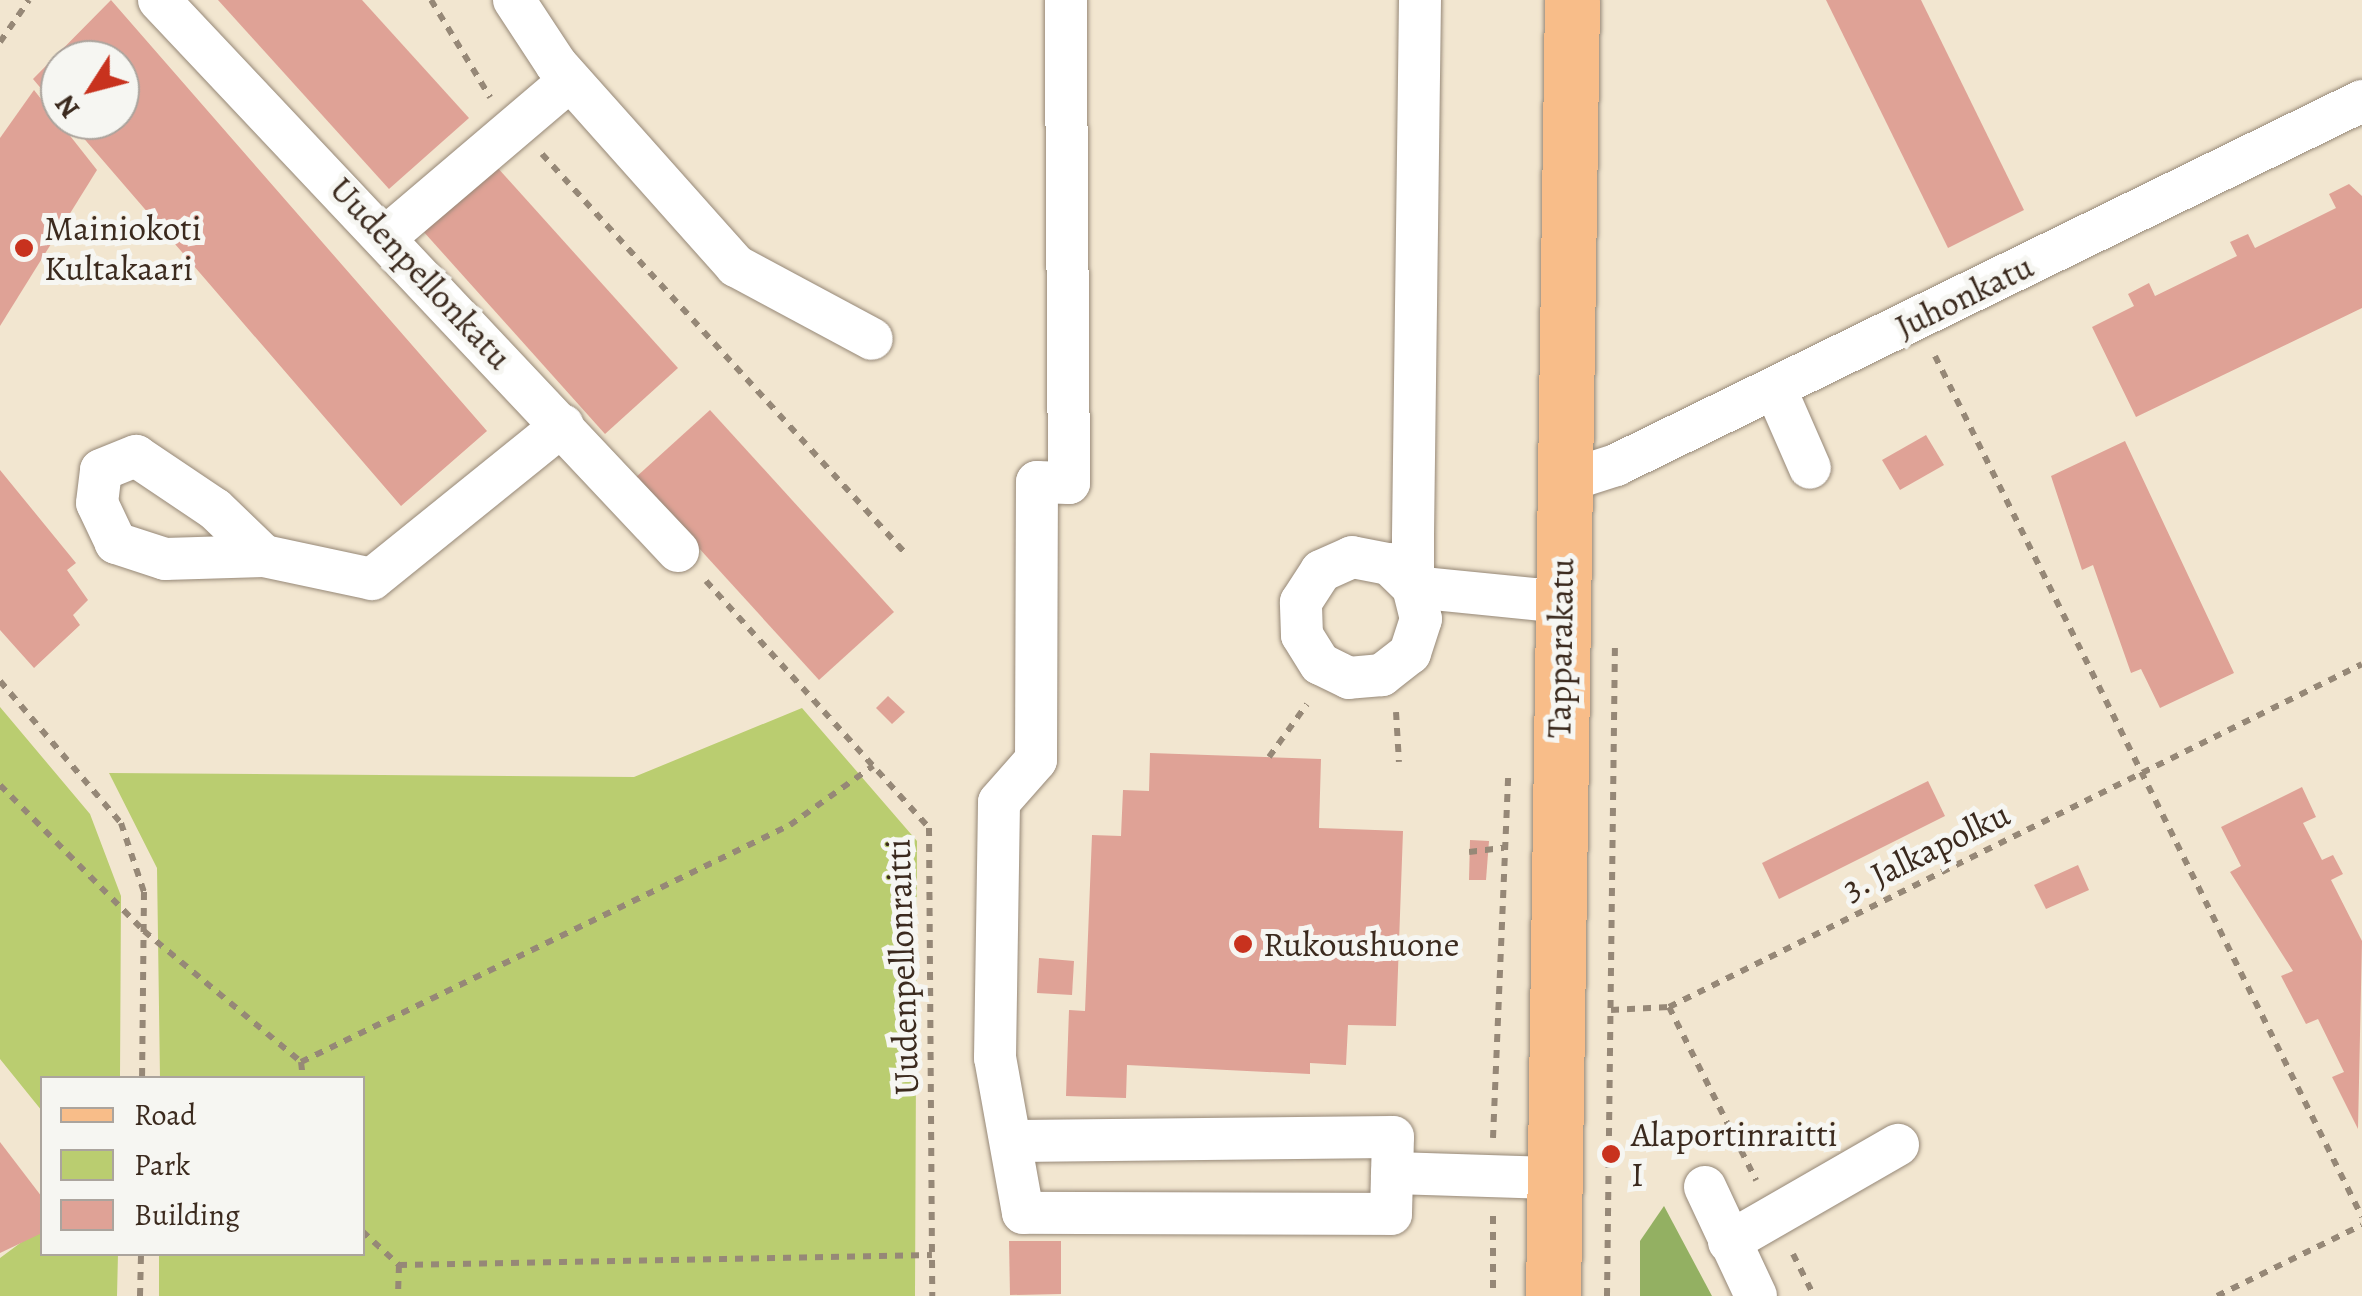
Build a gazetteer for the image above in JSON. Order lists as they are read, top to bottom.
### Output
{
  "streets": {
    "main road": ["Tapparakatu"],
    "street": ["Uudenpellonkatu", "Juhonkatu"],
    "path": ["3. Jalkapolku", "Uudenpellonraitti"]
  },
  "crossings": [
    ["Uudenpellonkatu", "Uudenpellonraitti"],
    ["Juhonkatu", "Tapparakatu"],
    ["Tapparakatu", "3. Jalkapolku"]
  ],
  "places": ["Mainiokoti Kultakaari", "Rukoushuone", "Alaportinraitti I"],
  "legend": ["Road", "Park", "Building"],
  "north": "bottom left"
}
